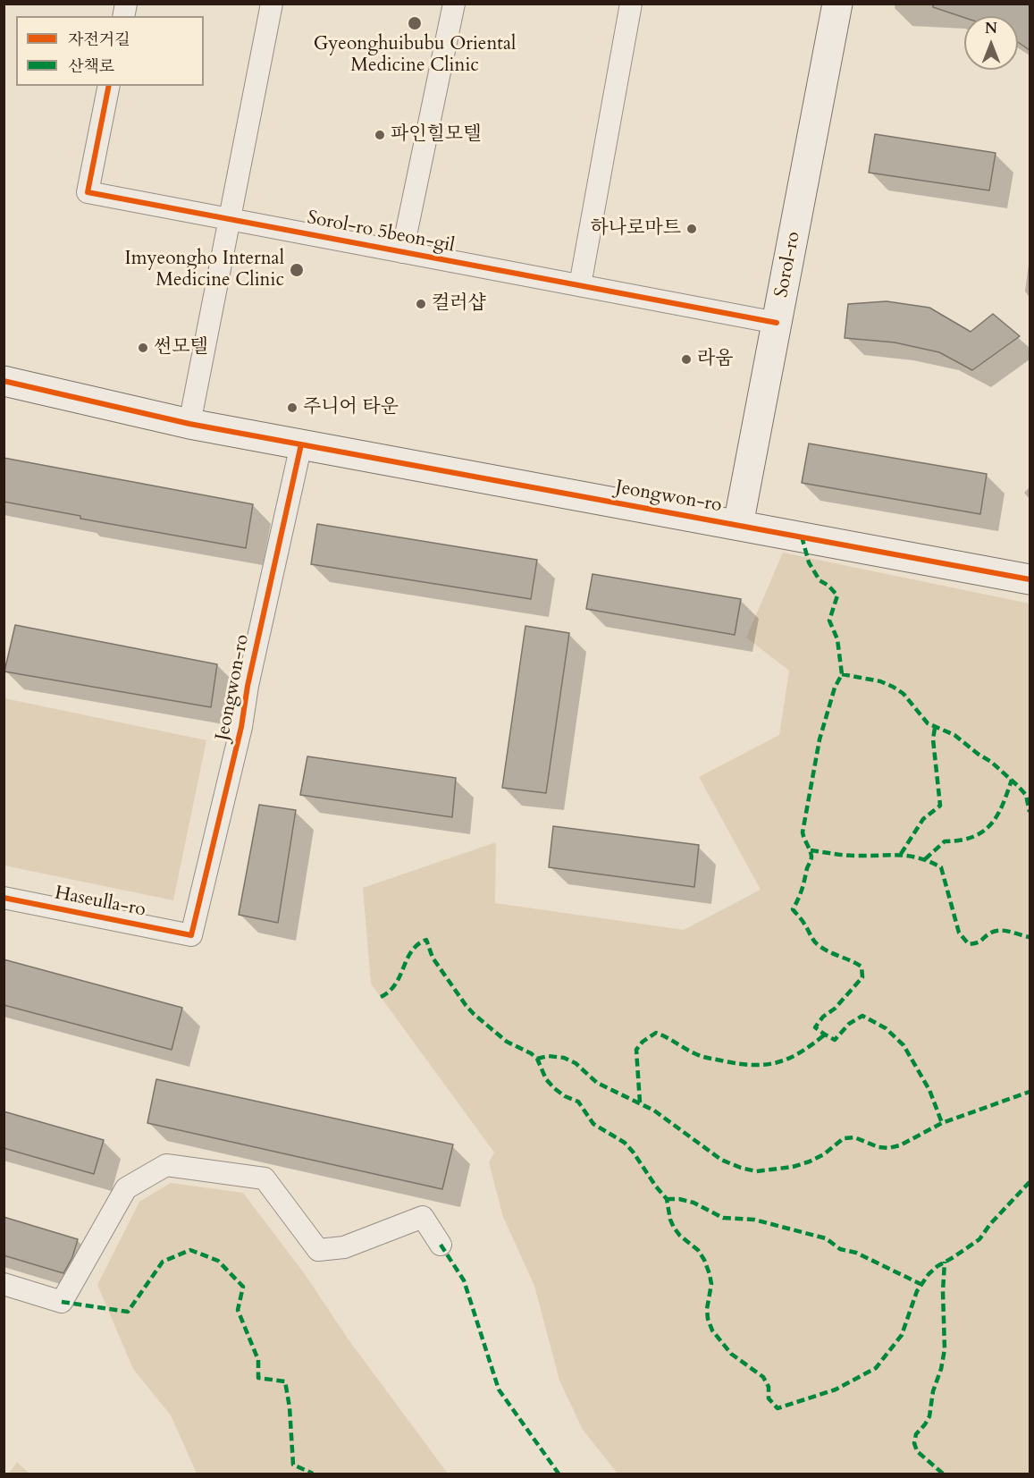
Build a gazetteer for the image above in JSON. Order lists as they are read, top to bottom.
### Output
{
  "streets": {
    "street": [
      "Sorol-ro 5beon-gil",
      "Sorol-ro",
      "Jeongwon-ro",
      "Haseulla-ro"
    ]
  },
  "crossings": [
    ["Sorol-ro 5beon-gil", "Sorol-ro"],
    ["Sorol-ro", "Jeongwon-ro"],
    ["Jeongwon-ro", "Haseulla-ro"]
  ],
  "places": [
    "Gyeonghuibubu Oriental Medicine Clinic",
    "파인힐모텔",
    "하나로마트",
    "Imyeongho Internal Medicine Clinic",
    "컬러샵",
    "썬모텔",
    "라움",
    "주니어 타운"
  ],
  "legend": ["자전거길", "산책로"],
  "north": "top"
}
